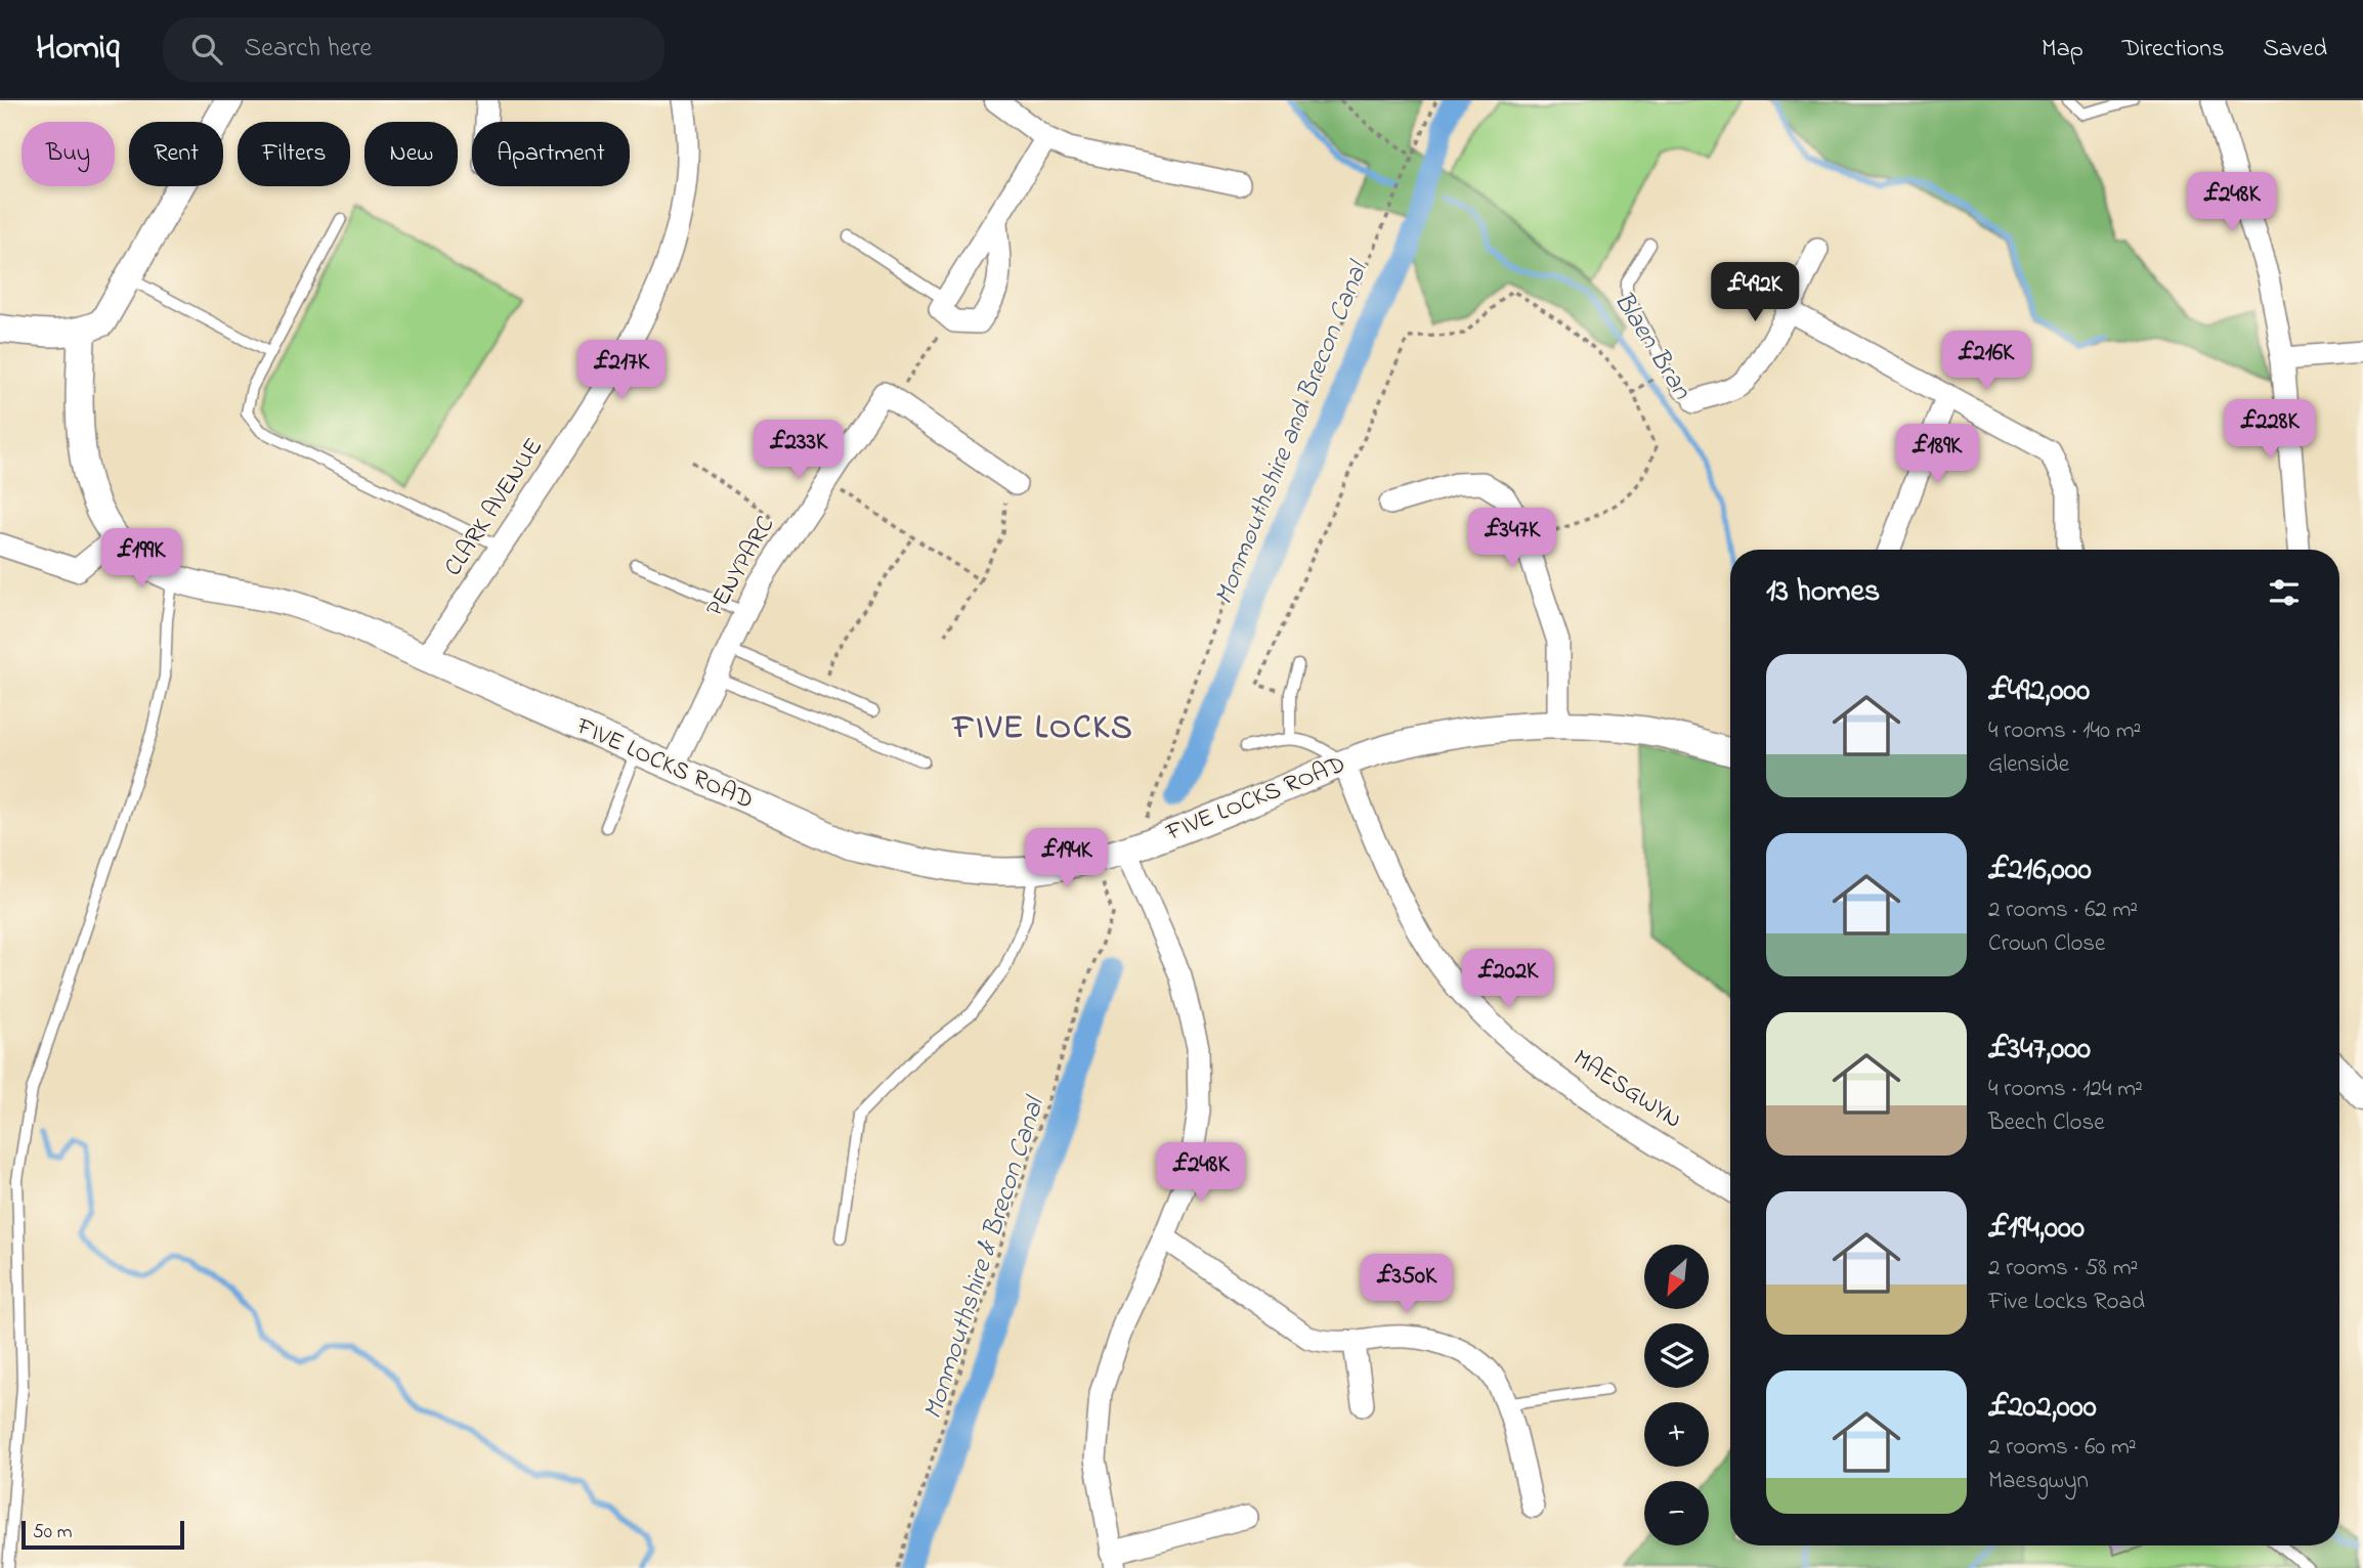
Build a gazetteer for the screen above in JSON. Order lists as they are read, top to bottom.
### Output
{
  "streets": {
    "street": [
      "CLARK AVENUE",
      "PENYPARC",
      "FIVE LOCKS ROAD",
      "MAESGWYN"
    ]
  },
  "crossings": [
    ["CLARK AVENUE", "FIVE LOCKS ROAD"],
    ["PENYPARC", "FIVE LOCKS ROAD"],
    ["FIVE LOCKS ROAD", "MAESGWYN"]
  ],
  "districts": ["FIVE LOCKS"],
  "water": ["Blaen Bran", "Monmouthshire and Brecon Canal", "Monmouthshire & Brecon Canal"],
  "scale_bar": "50 m",
  "north": "bottom left",
  "page": {
    "header": "Homiq",
    "search": "Search here",
    "nav": ["Map", "Directions", "Saved"],
    "chip": [
      "Buy",
      "Rent",
      "Filters",
      "New",
      "Apartment"
    ],
    "price": [
      "£248K",
      "£492K",
      "£216K",
      "£217K",
      "£228K",
      "£233K",
      "£189K",
      "£347K",
      "£199K",
      "£194K",
      "£202K",
      "£248K",
      "£350K"
    ],
    "heading": "13 homes",
    "list": [
      {
        "name": "£492,000",
        "note": "4 rooms · 140 m² · Glenside"
      },
      {
        "name": "£216,000",
        "note": "2 rooms · 62 m² · Crown Close"
      },
      {
        "name": "£347,000",
        "note": "4 rooms · 124 m² · Beech Close"
      },
      {
        "name": "£194,000",
        "note": "2 rooms · 58 m² · Five Locks Road"
      },
      {
        "name": "£202,000",
        "note": "2 rooms · 60 m² · Maesgwyn"
      }
    ],
    "map_buttons": ["+", "−"],
    "scale": "50 m"
  }
}
